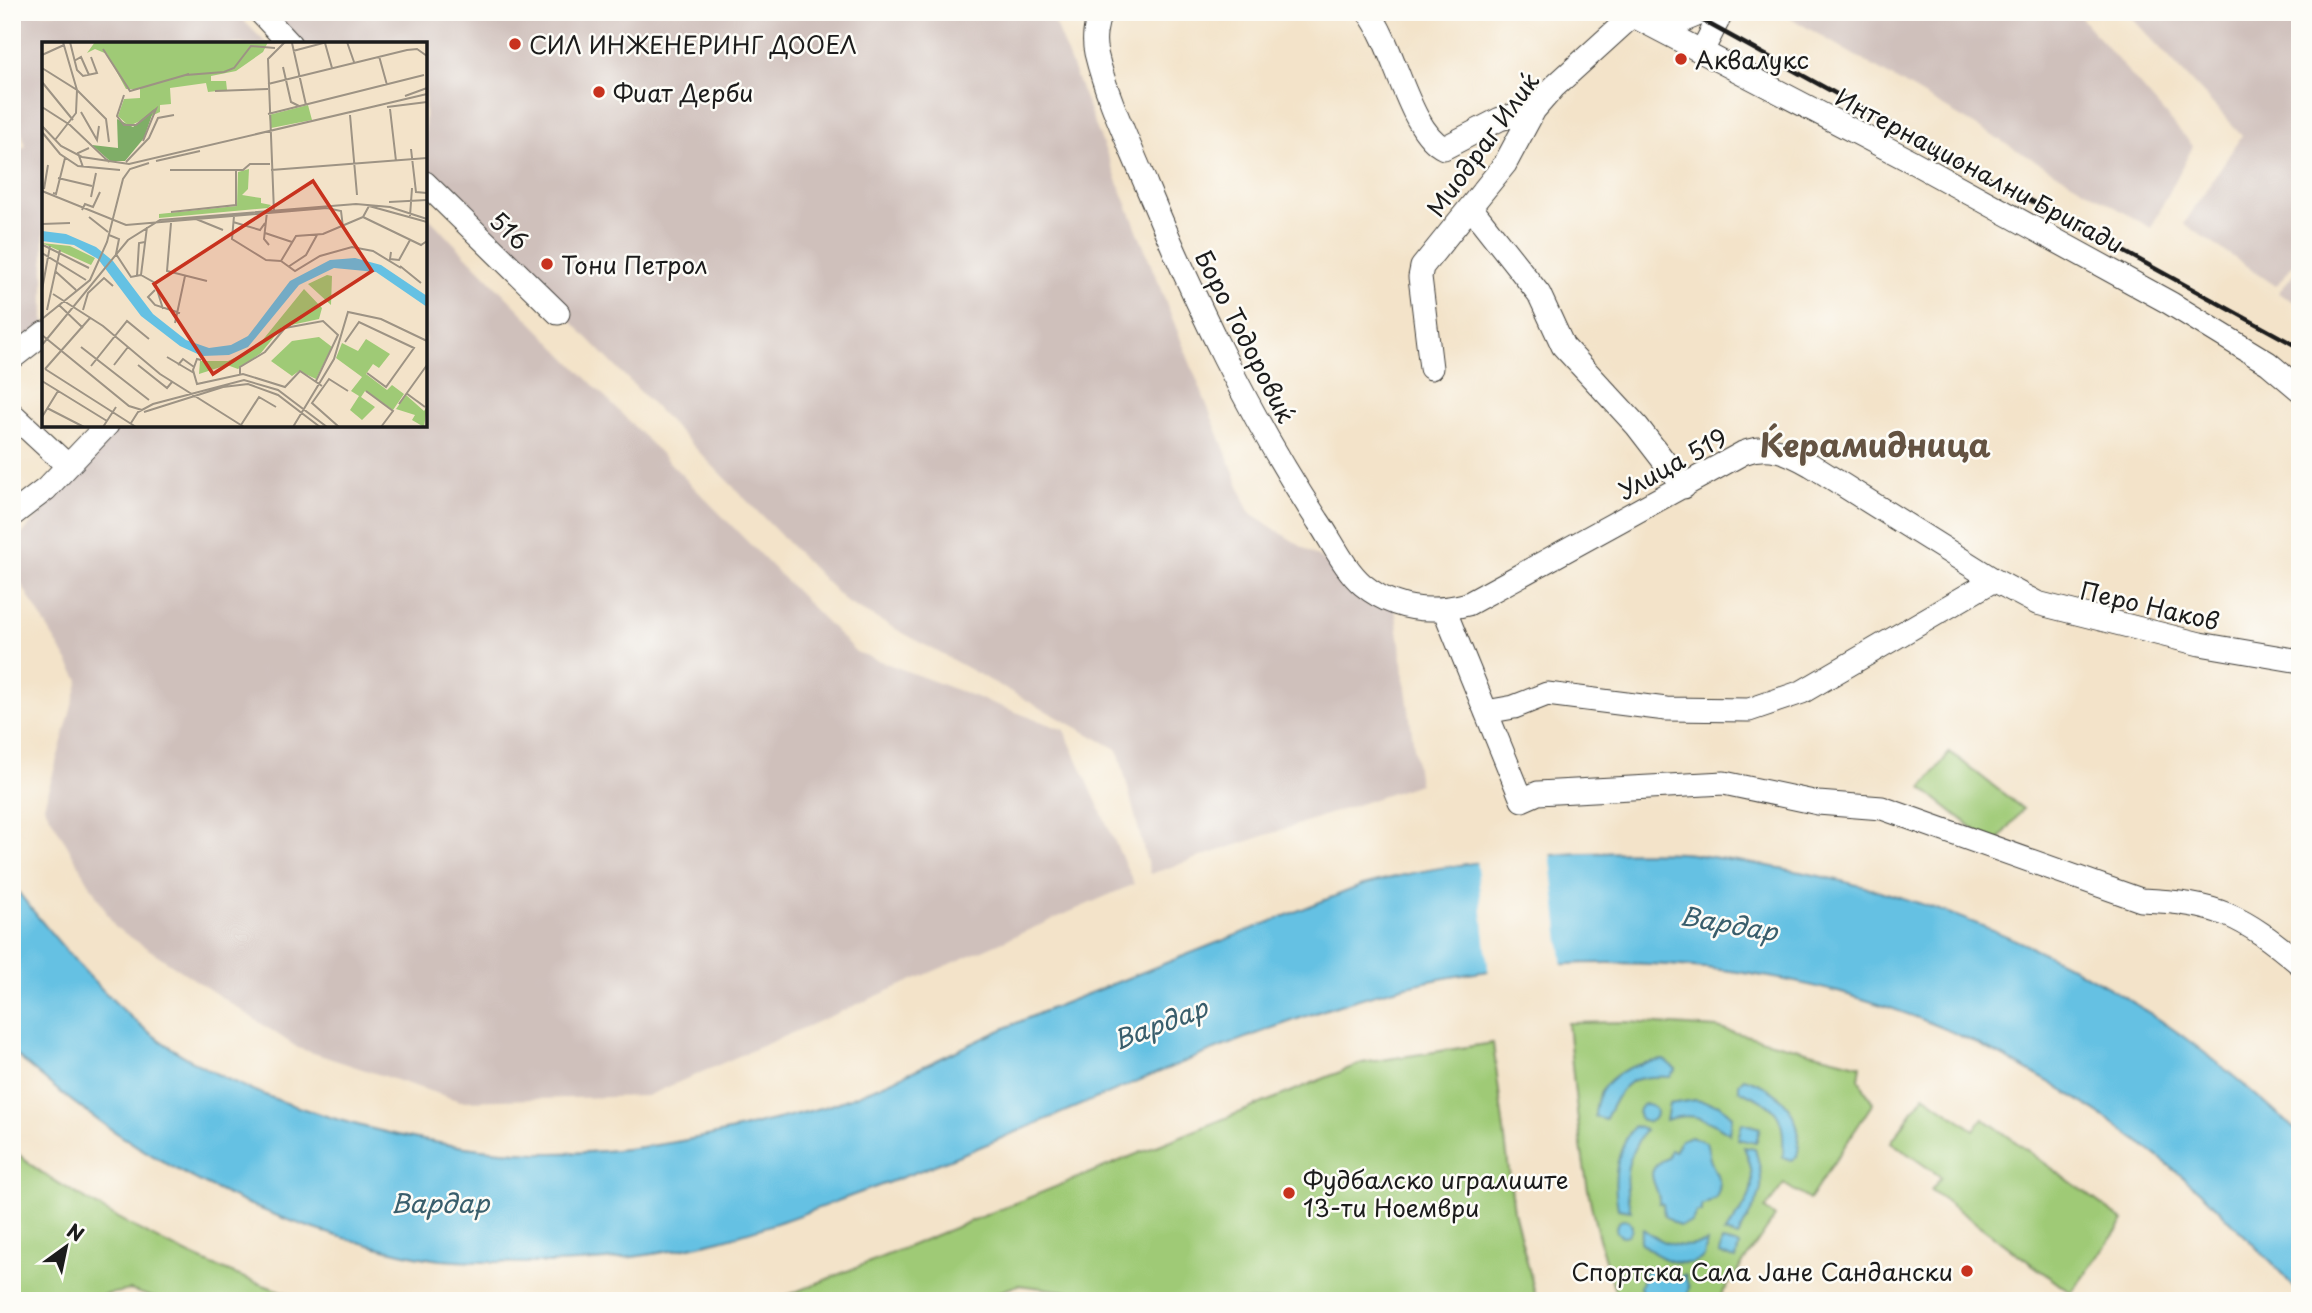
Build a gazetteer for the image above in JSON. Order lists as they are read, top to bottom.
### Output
{
  "streets": {
    "street": [
      "Миодраг Илиќ",
      "Интернационални Бригади",
      "516",
      "Боро Тодоровиќ",
      "Улица 519",
      "Перо Наков"
    ]
  },
  "crossings": [
    ["Миодраг Илиќ", "Интернационални Бригади"],
    ["Боро Тодоровиќ", "Улица 519"],
    ["Улица 519", "Перо Наков"]
  ],
  "districts": ["Ќерамидница"],
  "water": ["Вардар"],
  "places": [
    "СИЛ ИНЖЕНЕРИНГ ДООЕЛ",
    "Аквалукс",
    "Фиат Дерби",
    "Тони Петрол",
    "Фудбалско игралиште 13-ти Ноември",
    "Спортска Сала Јане Сандански"
  ],
  "north": "top right"
}
